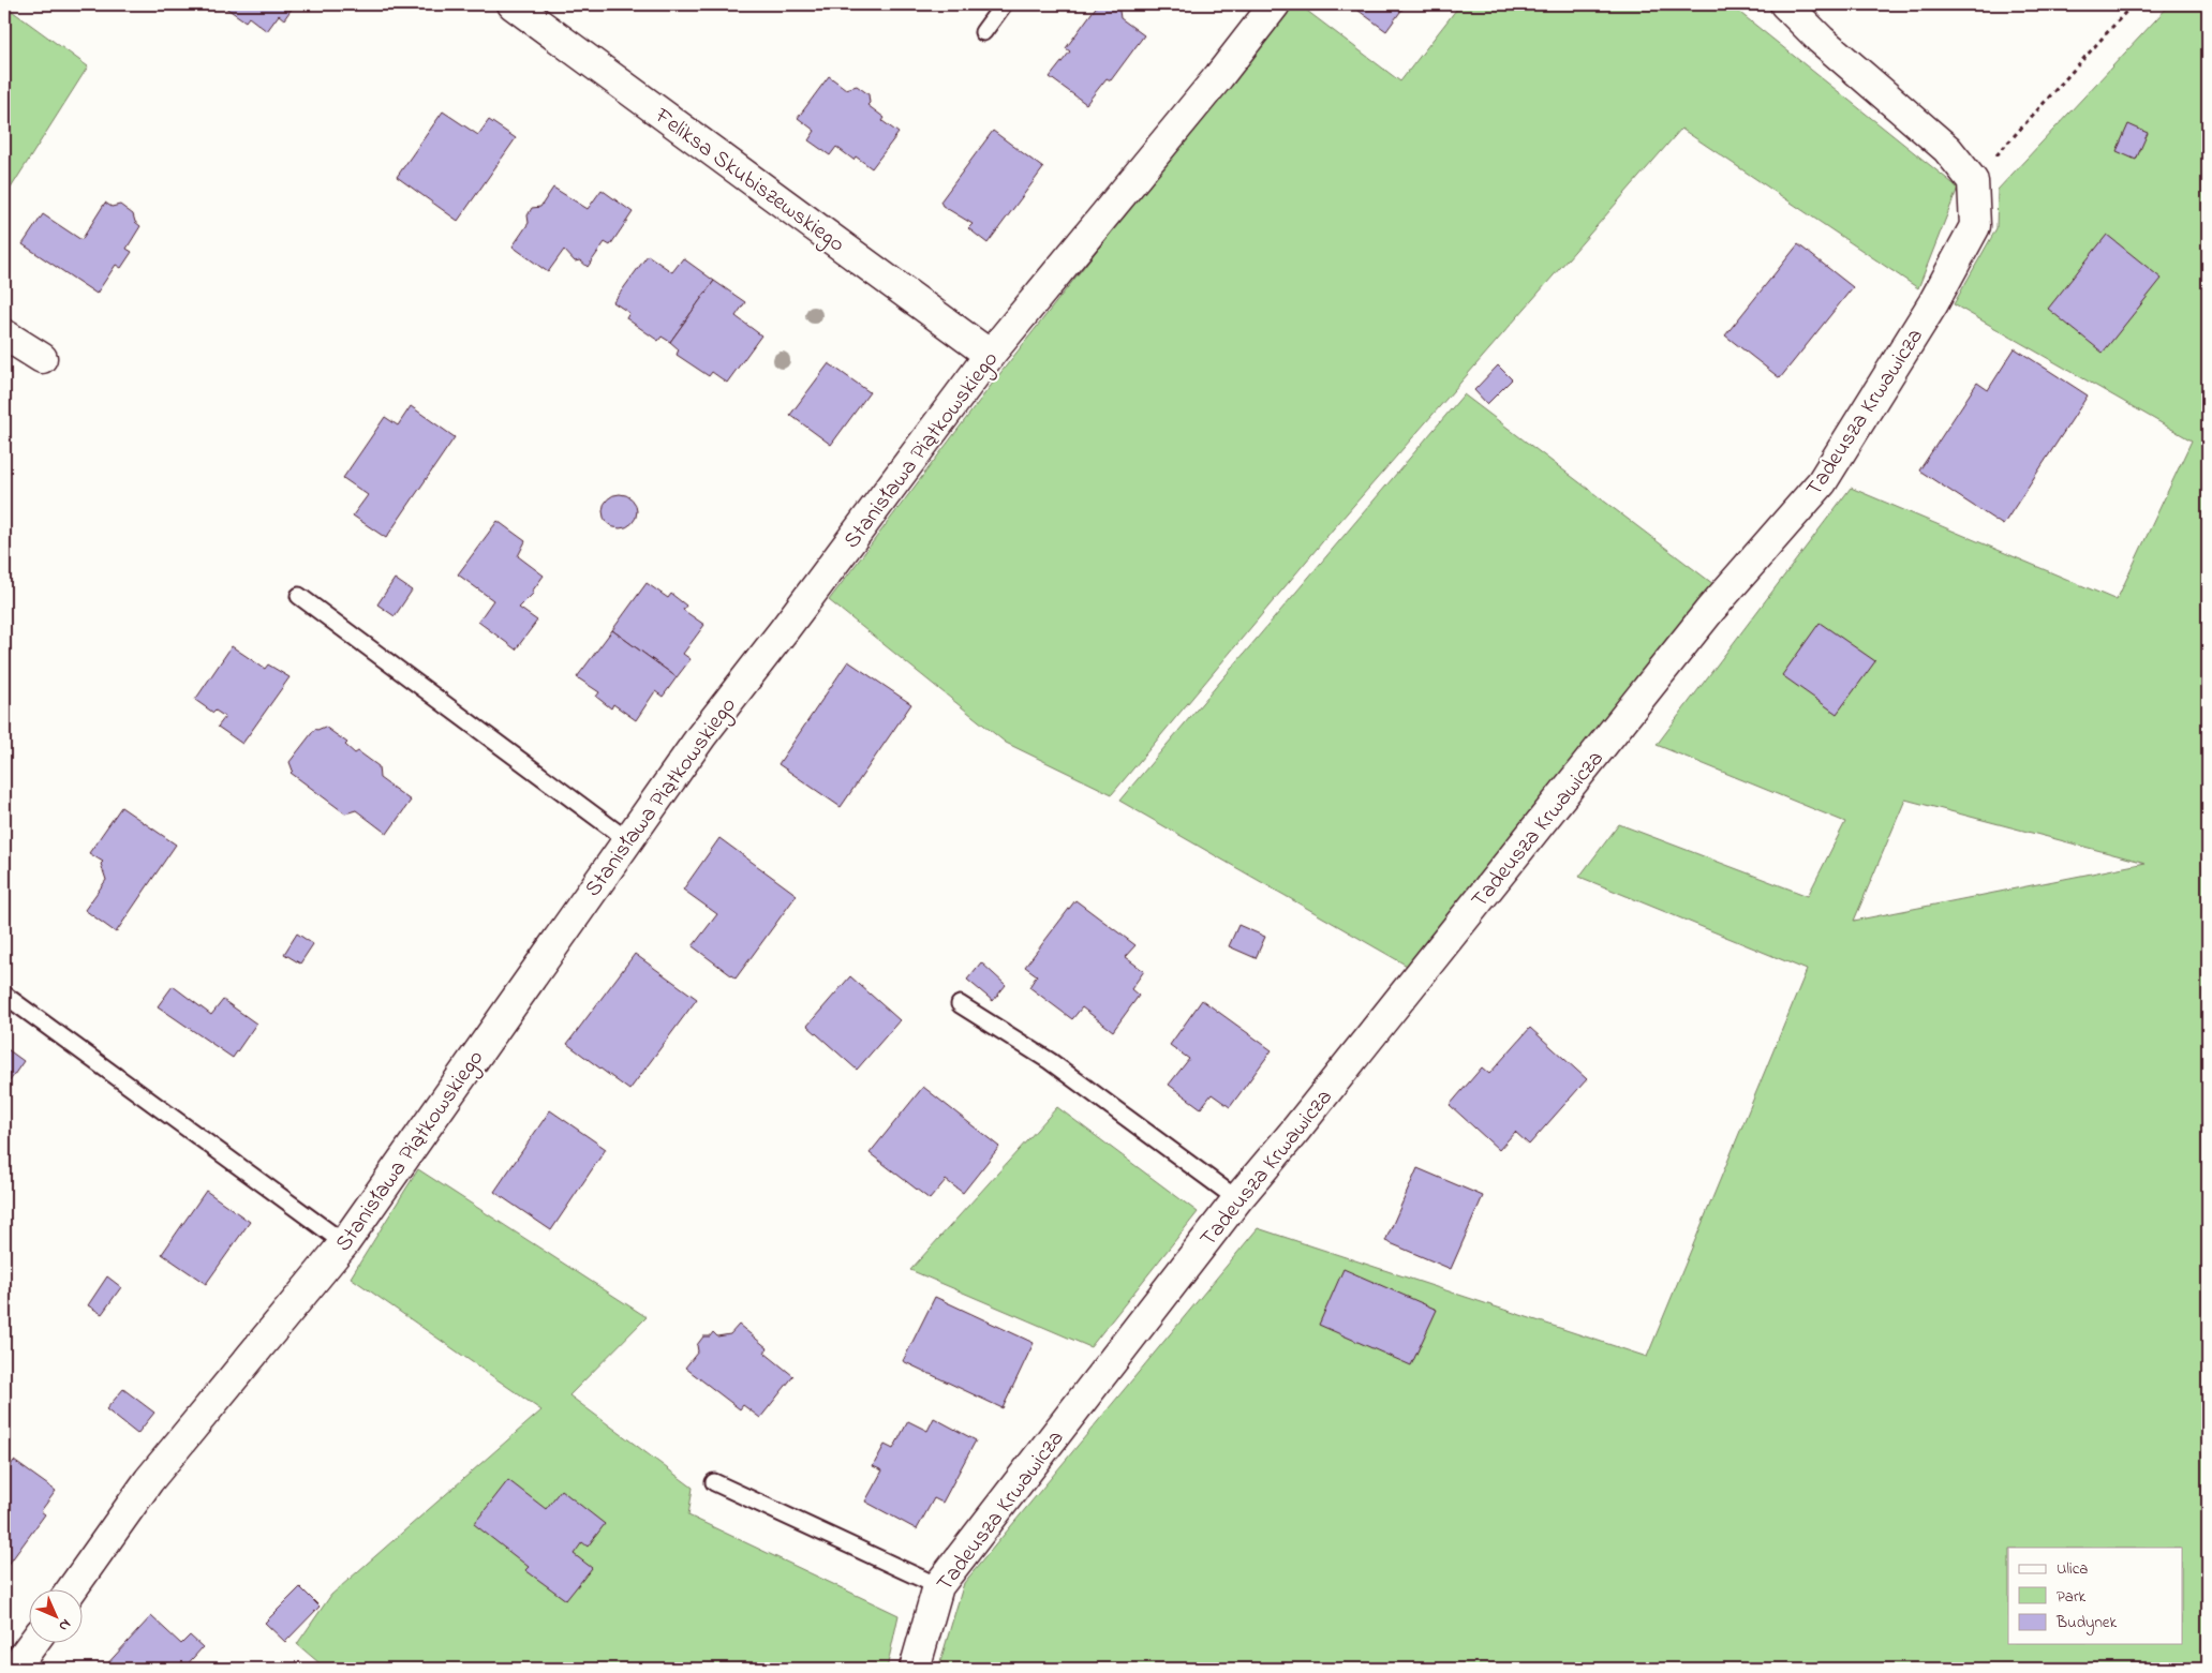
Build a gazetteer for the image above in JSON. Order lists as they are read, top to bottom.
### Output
{
  "streets": {
    "street": ["Feliksa Skubiszewskiego", "Tadeusza Krwawicza", "Stanisława Piątkowskiego"]
  },
  "crossings": [
    ["Feliksa Skubiszewskiego", "Stanisława Piątkowskiego"]
  ],
  "legend": ["Ulica", "Park", "Budynek"],
  "north": "bottom right"
}
